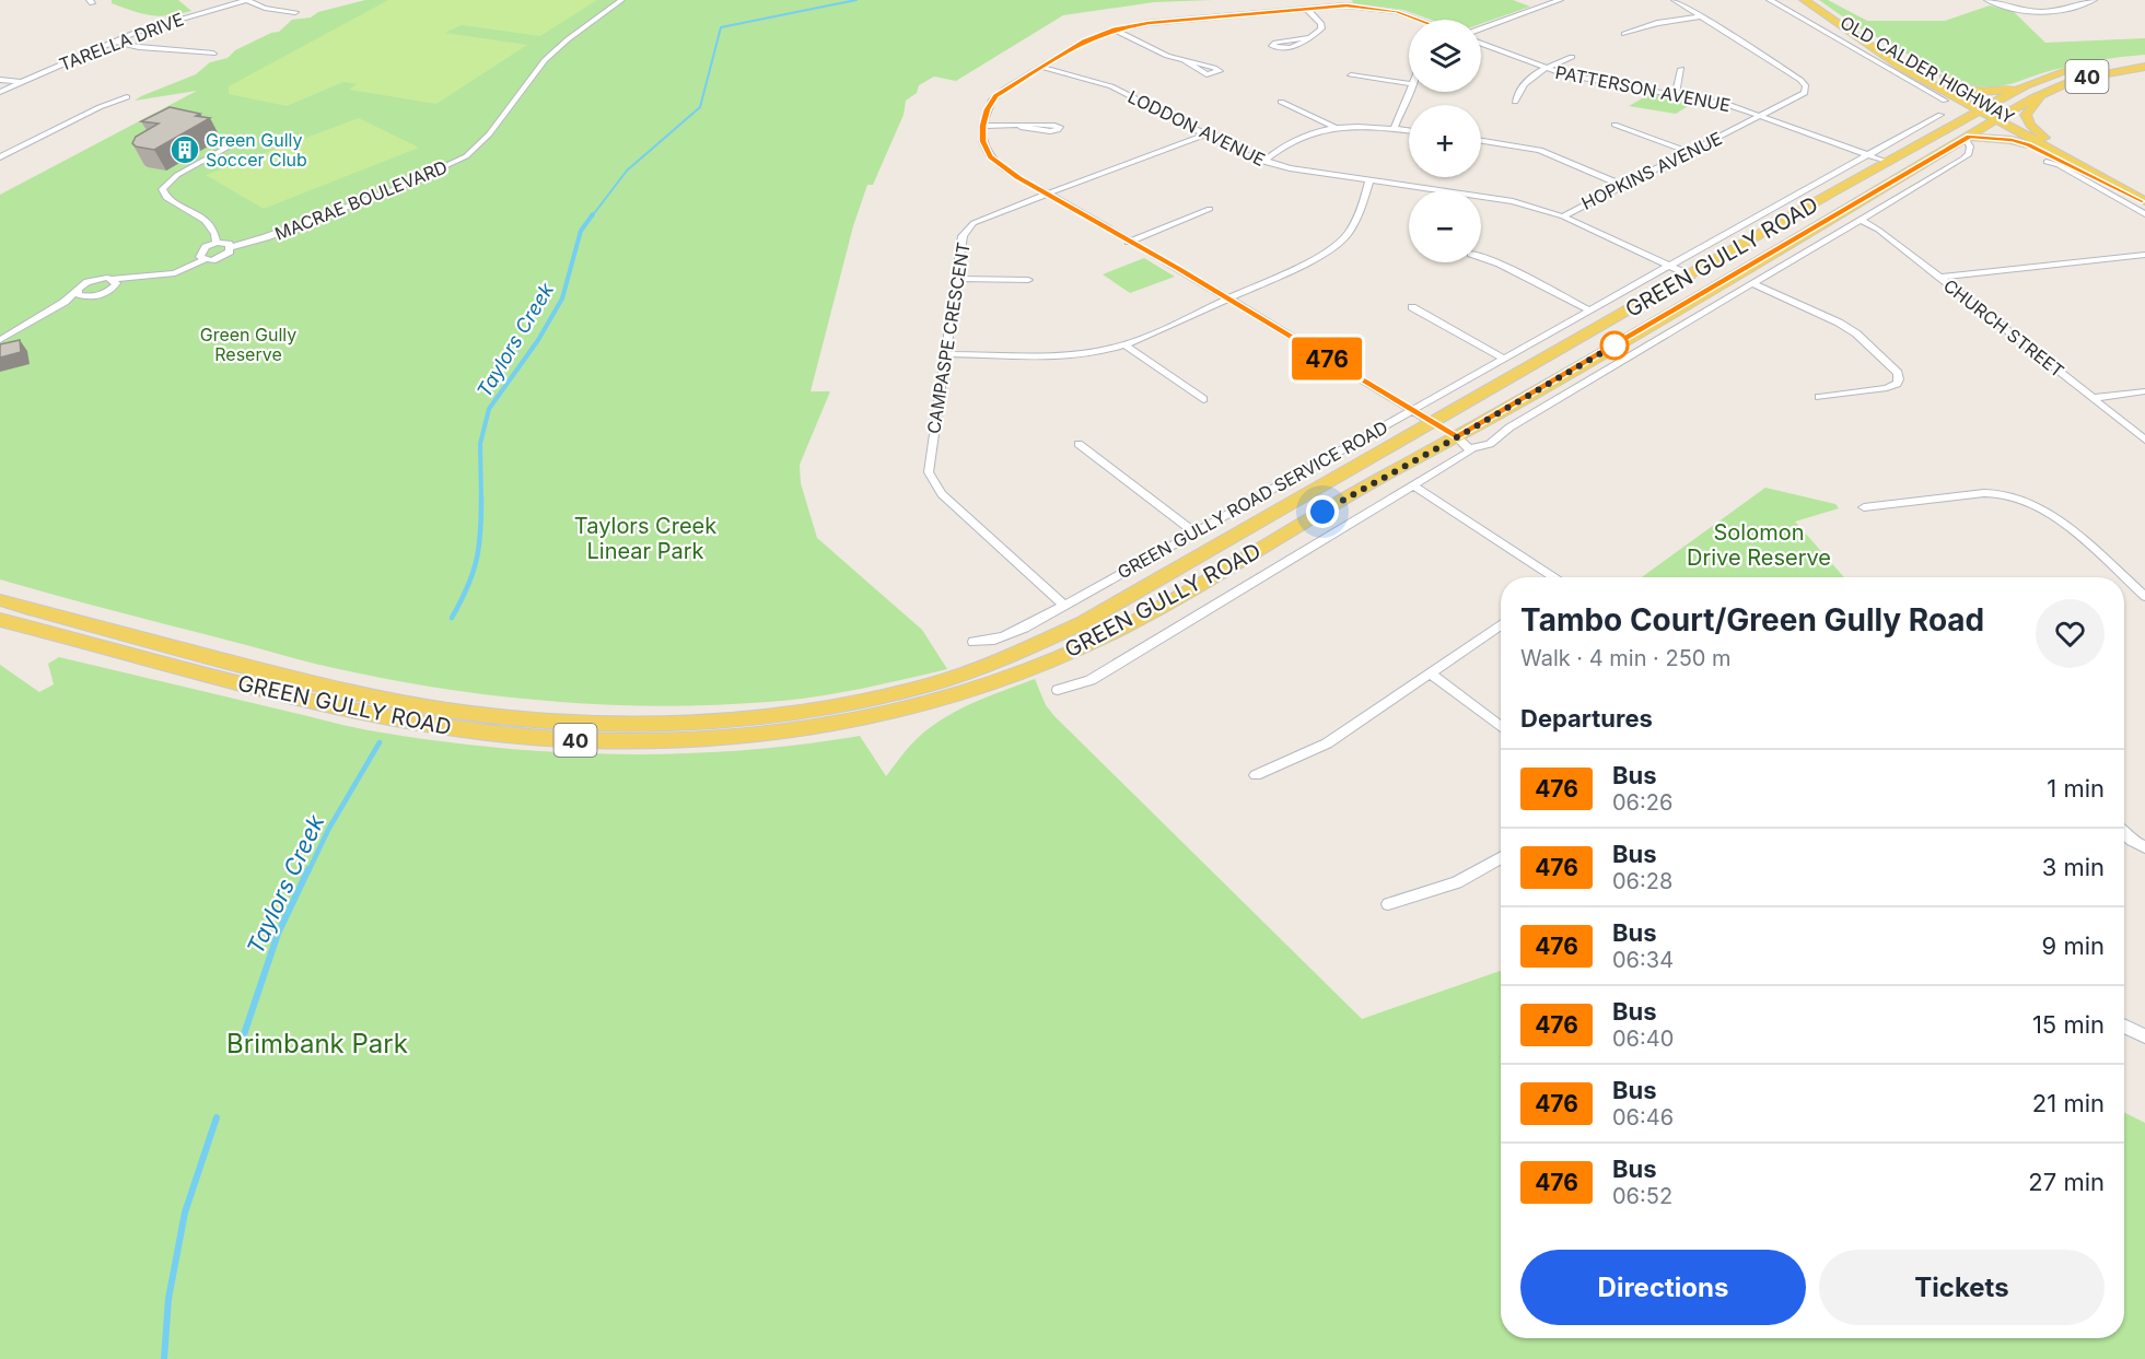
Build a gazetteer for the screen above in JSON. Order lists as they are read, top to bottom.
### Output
{
  "streets": {
    "main road": ["OLD CALDER HIGHWAY", "40", "GREEN GULLY ROAD"],
    "street": [
      "TARELLA DRIVE",
      "PATTERSON AVENUE",
      "LODDON AVENUE",
      "HOPKINS AVENUE",
      "MACRAE BOULEVARD",
      "CHURCH STREET",
      "CAMPASPE CRESCENT",
      "GREEN GULLY ROAD SERVICE ROAD"
    ]
  },
  "crossings": [
    ["OLD CALDER HIGHWAY", "GREEN GULLY ROAD"],
    ["PATTERSON AVENUE", "HOPKINS AVENUE"],
    ["PATTERSON AVENUE", "GREEN GULLY ROAD"],
    ["PATTERSON AVENUE", "GREEN GULLY ROAD SERVICE ROAD"],
    ["LODDON AVENUE", "HOPKINS AVENUE"],
    ["LODDON AVENUE", "GREEN GULLY ROAD"],
    ["LODDON AVENUE", "CAMPASPE CRESCENT"],
    ["LODDON AVENUE", "GREEN GULLY ROAD SERVICE ROAD"],
    ["CAMPASPE CRESCENT", "GREEN GULLY ROAD SERVICE ROAD"]
  ],
  "water": ["Taylors Creek"],
  "parks": [
    "Green Gully Reserve",
    "Taylors Creek Linear Park",
    "Solomon Drive Reserve",
    "Brimbank Park"
  ],
  "places": {
    "building": ["Green Gully Soccer Club"]
  },
  "lines": ["bus line 476"],
  "page": {
    "on_map": "476",
    "map_buttons": ["+", "−"],
    "heading": [
      ["Tambo Court/Green Gully Road", "Walk · 4 min · 250 m"],
      "Departures"
    ],
    "list": [
      {
        "mark": "476",
        "name": "Bus",
        "note": "06:26",
        "value": "1 min"
      },
      {
        "mark": "476",
        "name": "Bus",
        "note": "06:28",
        "value": "3 min"
      },
      {
        "mark": "476",
        "name": "Bus",
        "note": "06:34",
        "value": "9 min"
      },
      {
        "mark": "476",
        "name": "Bus",
        "note": "06:40",
        "value": "15 min"
      },
      {
        "mark": "476",
        "name": "Bus",
        "note": "06:46",
        "value": "21 min"
      },
      {
        "mark": "476",
        "name": "Bus",
        "note": "06:52",
        "value": "27 min"
      }
    ],
    "buttons": ["Directions", "Tickets"]
  }
}
